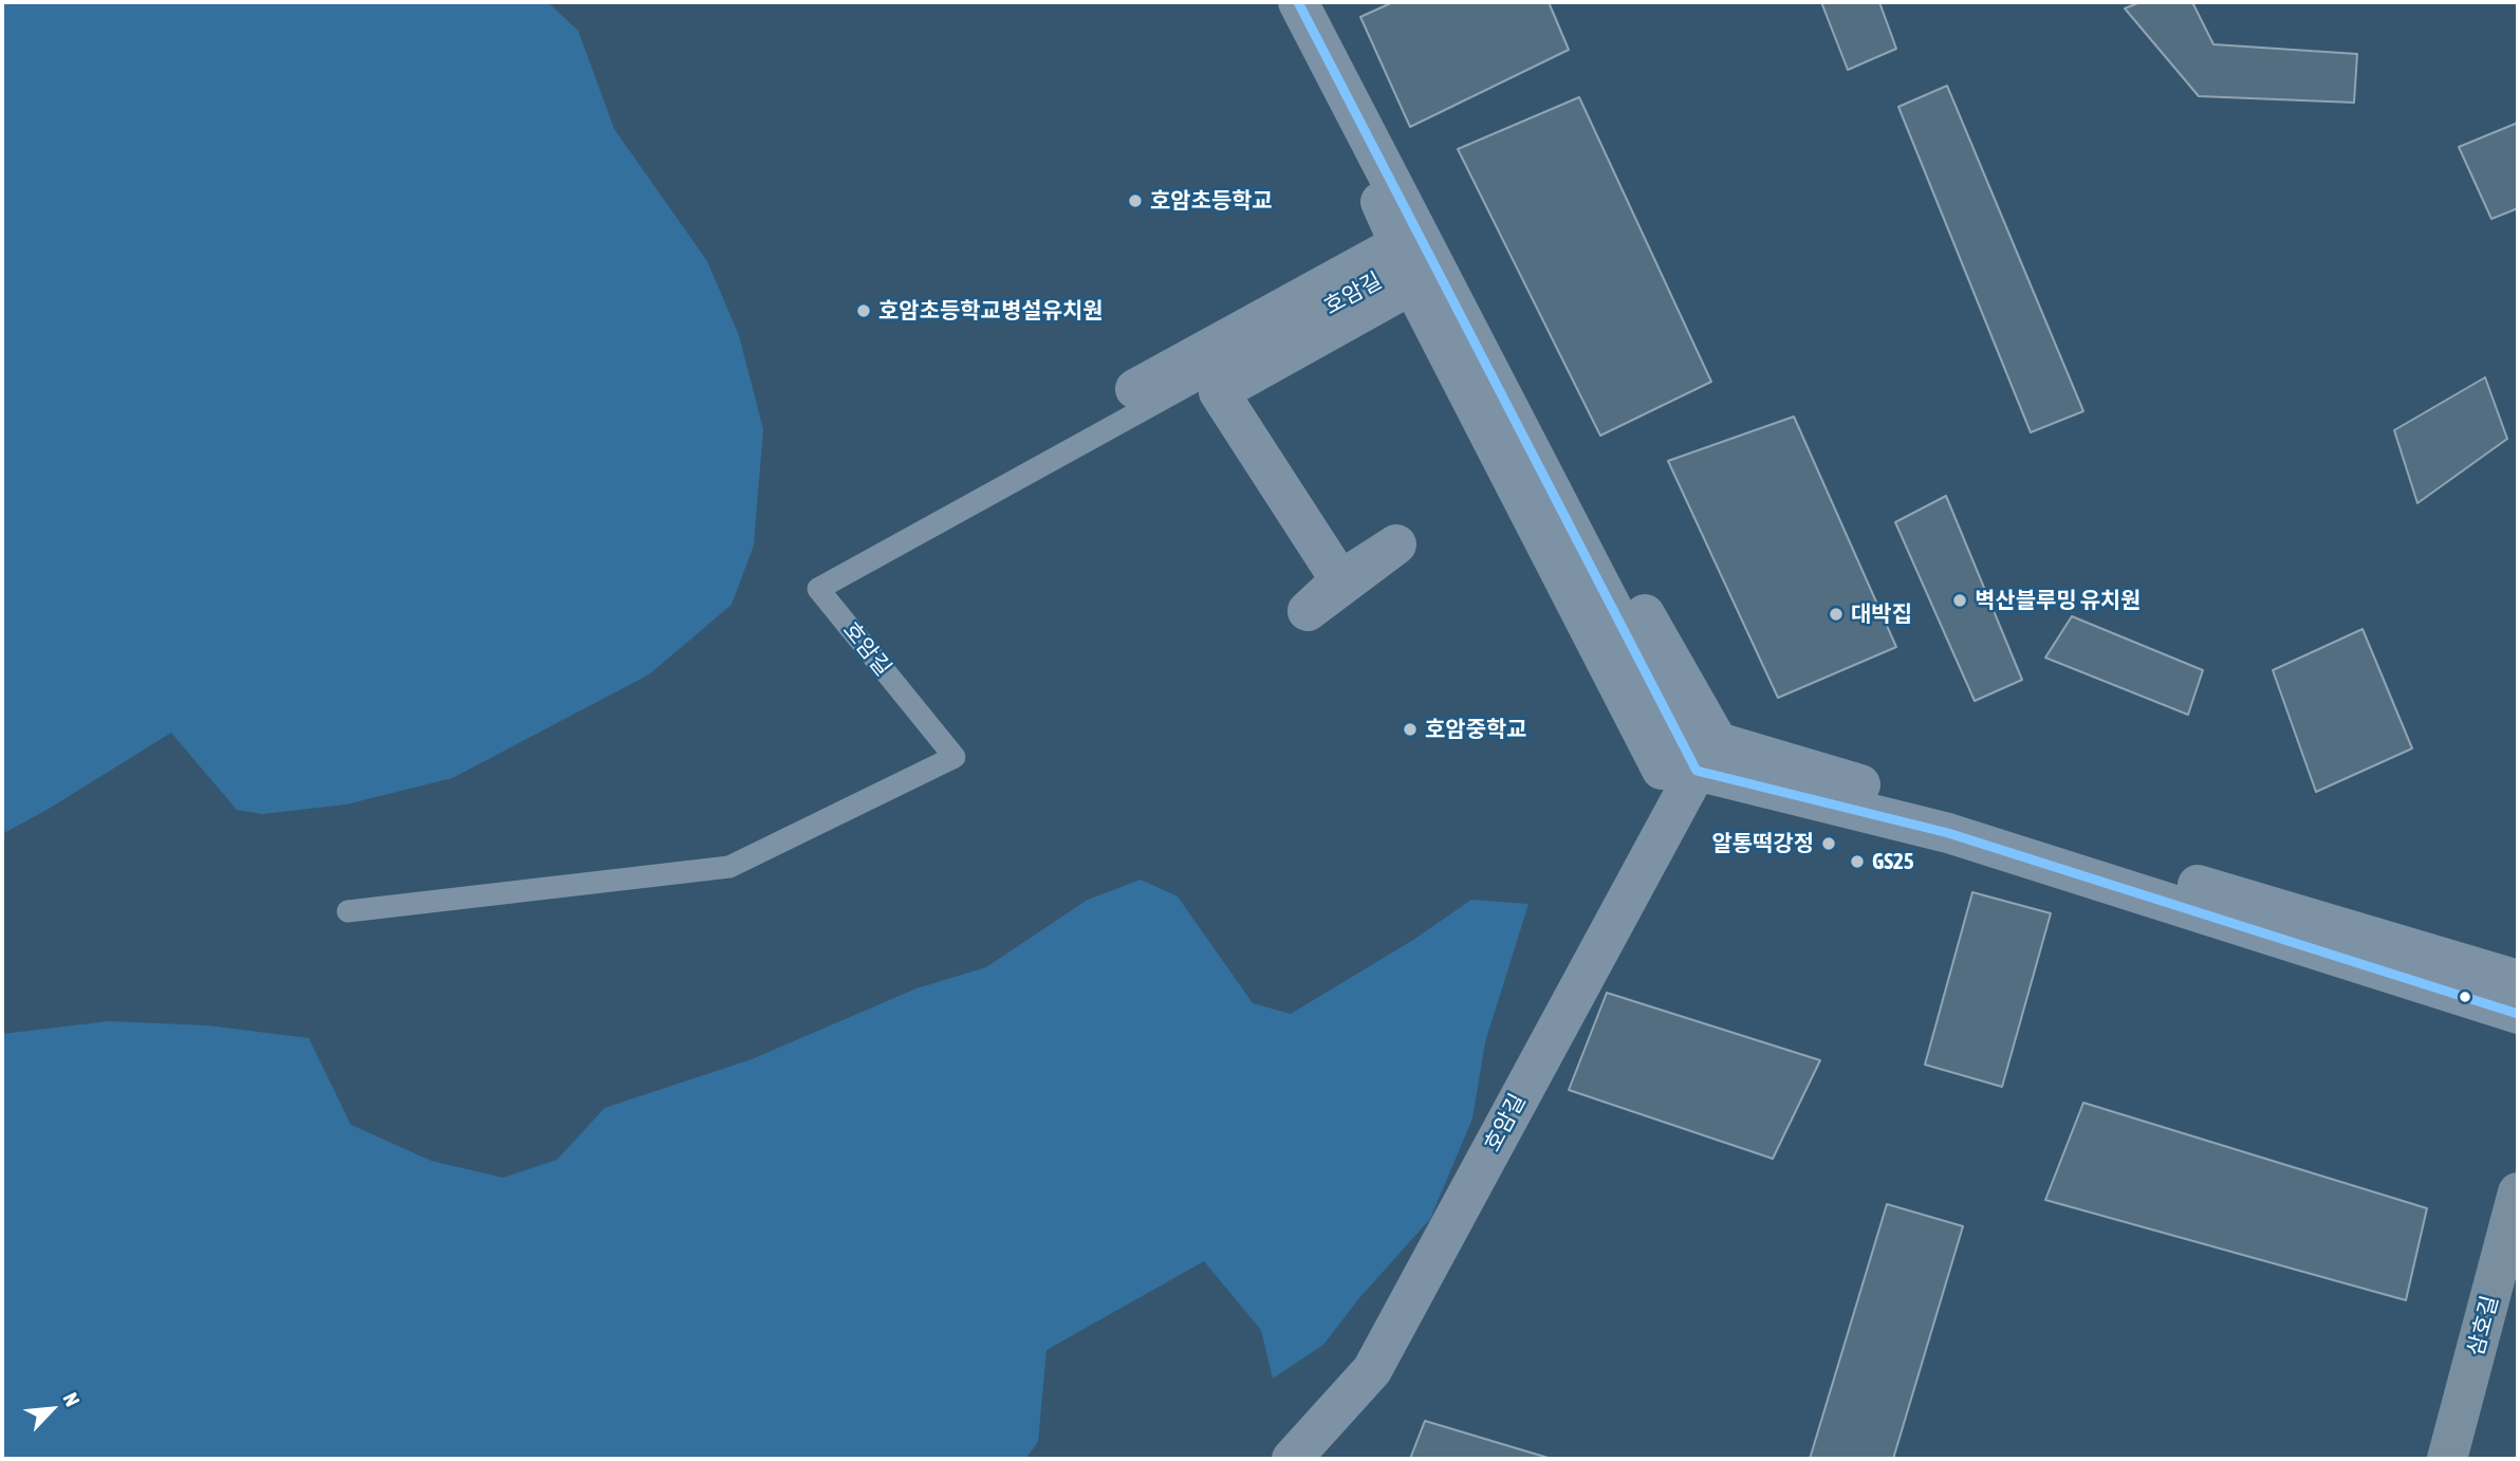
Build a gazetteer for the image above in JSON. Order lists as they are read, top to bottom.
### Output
{
  "streets": {
    "street": ["호암길", "삼호길"]
  },
  "places": [
    "호암초등학교",
    "호암초등학교병설유치원",
    "벽산블루밍 유치원",
    "대박집",
    "호암중학교",
    "알통떡강정",
    "GS25"
  ],
  "north": "top right"
}
